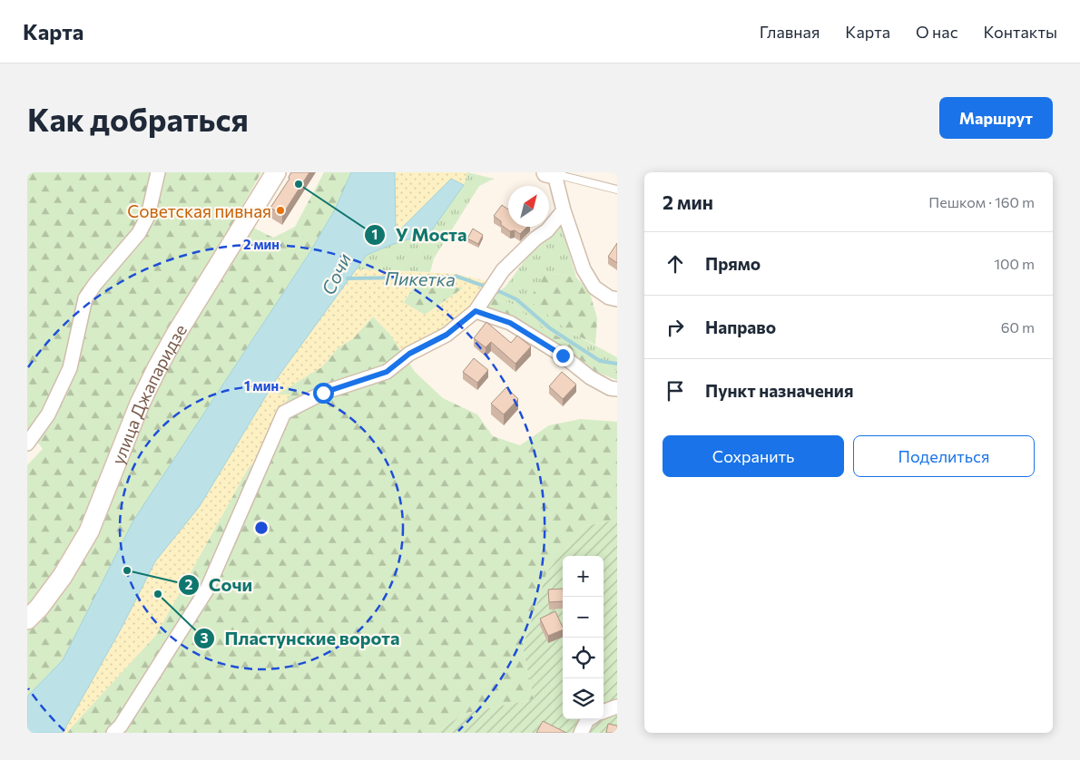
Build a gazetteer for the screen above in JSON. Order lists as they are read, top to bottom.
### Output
{
  "streets": {
    "street": ["улица Джапаридзе"]
  },
  "water": ["Сочи", "Пикетка"],
  "places": [
    "У Моста",
    "Советская пивная",
    "Сочи",
    "Пластунские ворота"
  ],
  "north": "top right",
  "page": {
    "header": "Карта",
    "nav": [
      "Главная",
      "Карта",
      "О нас",
      "Контакты"
    ],
    "buttons": [
      "Маршрут",
      ["Сохранить", "Поделиться"]
    ],
    "title": "Как добраться",
    "heading": ["2 мин", "Пешком · 160 m"],
    "list": [
      ["Прямо", "100 m"],
      ["Направо", "60 m"],
      "Пункт назначения"
    ],
    "map_buttons": ["+", "−"]
  },
  "rings": ["2 мин", "1 мин"]
}
